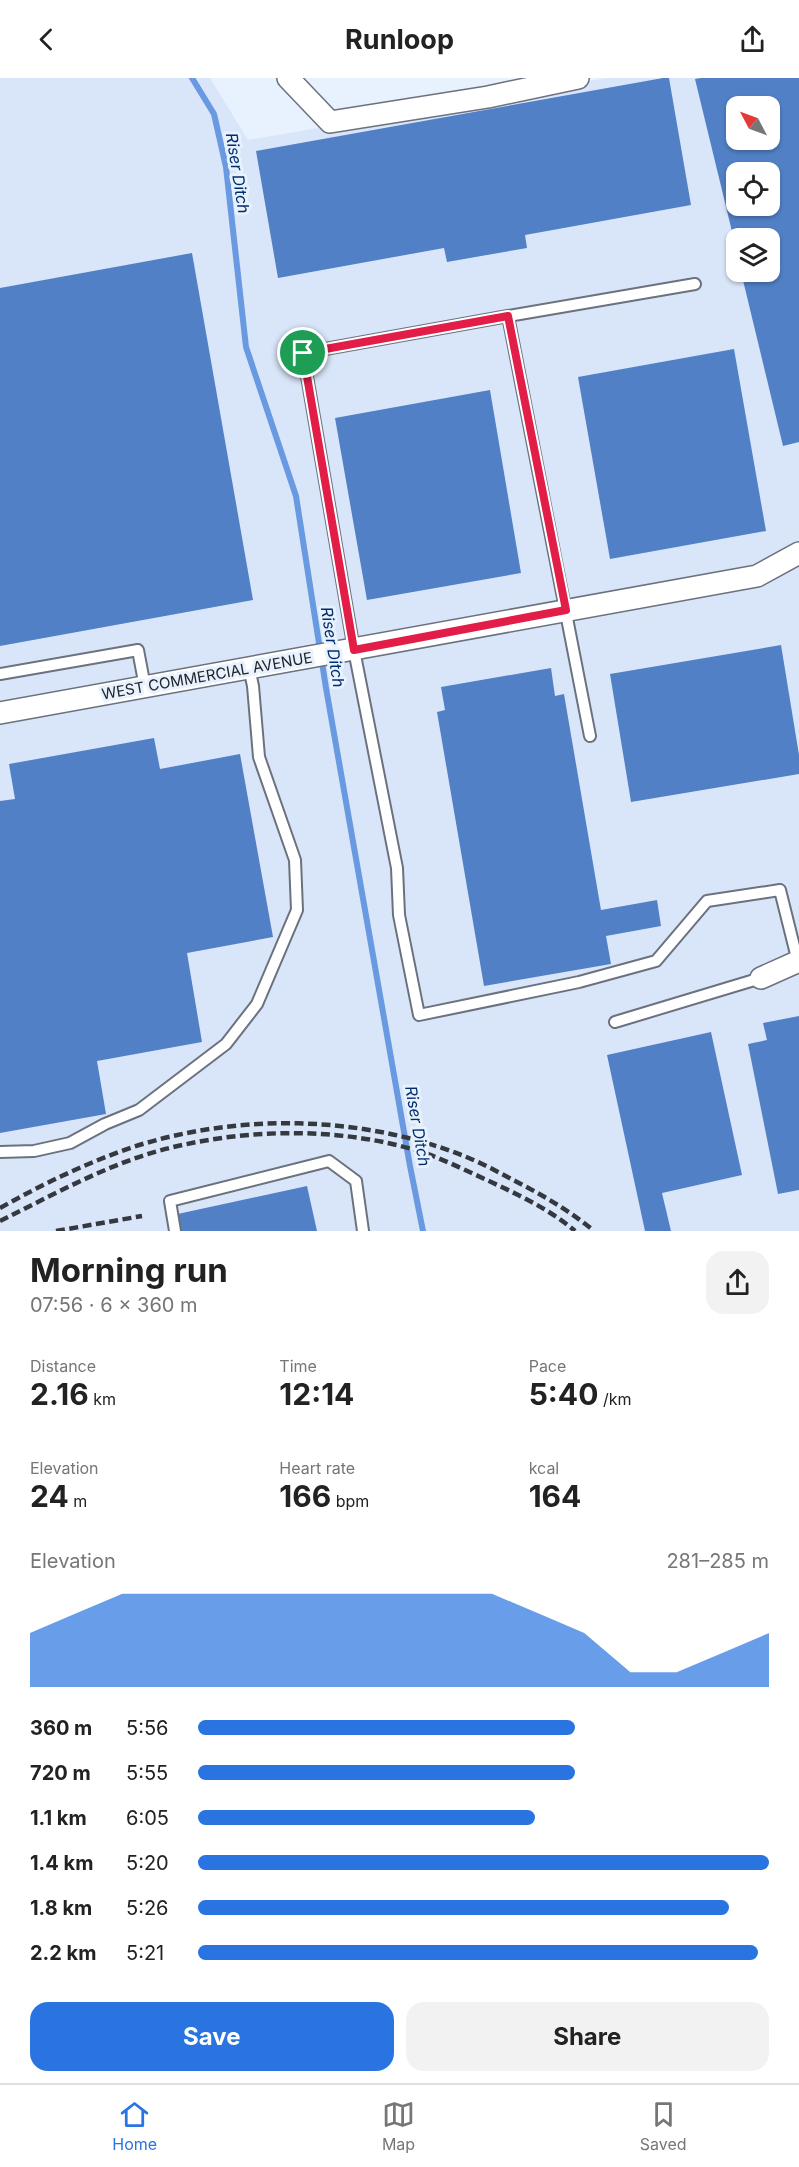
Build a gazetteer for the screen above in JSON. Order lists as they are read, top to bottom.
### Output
{
  "streets": {
    "street": ["WEST COMMERCIAL AVENUE"]
  },
  "water": ["Riser Ditch"],
  "north": "top left",
  "page": {
    "header": "Runloop",
    "heading": ["Morning run", "07:56 · 6 × 360 m"],
    "stats": [
      ["Distance", "2.16 km"],
      ["Time", "12:14"],
      ["Pace", "5:40 /km"],
      ["Elevation", "24 m"],
      ["Heart rate", "166 bpm"],
      ["kcal", "164"]
    ],
    "chart": ["Elevation", "281–285 m"],
    "list": [
      {
        "name": "360 m",
        "note": "5:56"
      },
      {
        "name": "720 m",
        "note": "5:55"
      },
      {
        "name": "1.1 km",
        "note": "6:05"
      },
      {
        "name": "1.4 km",
        "note": "5:20"
      },
      {
        "name": "1.8 km",
        "note": "5:26"
      },
      {
        "name": "2.2 km",
        "note": "5:21"
      }
    ],
    "buttons": ["Save", "Share"],
    "tabs": ["Home", "Map", "Saved"]
  }
}
